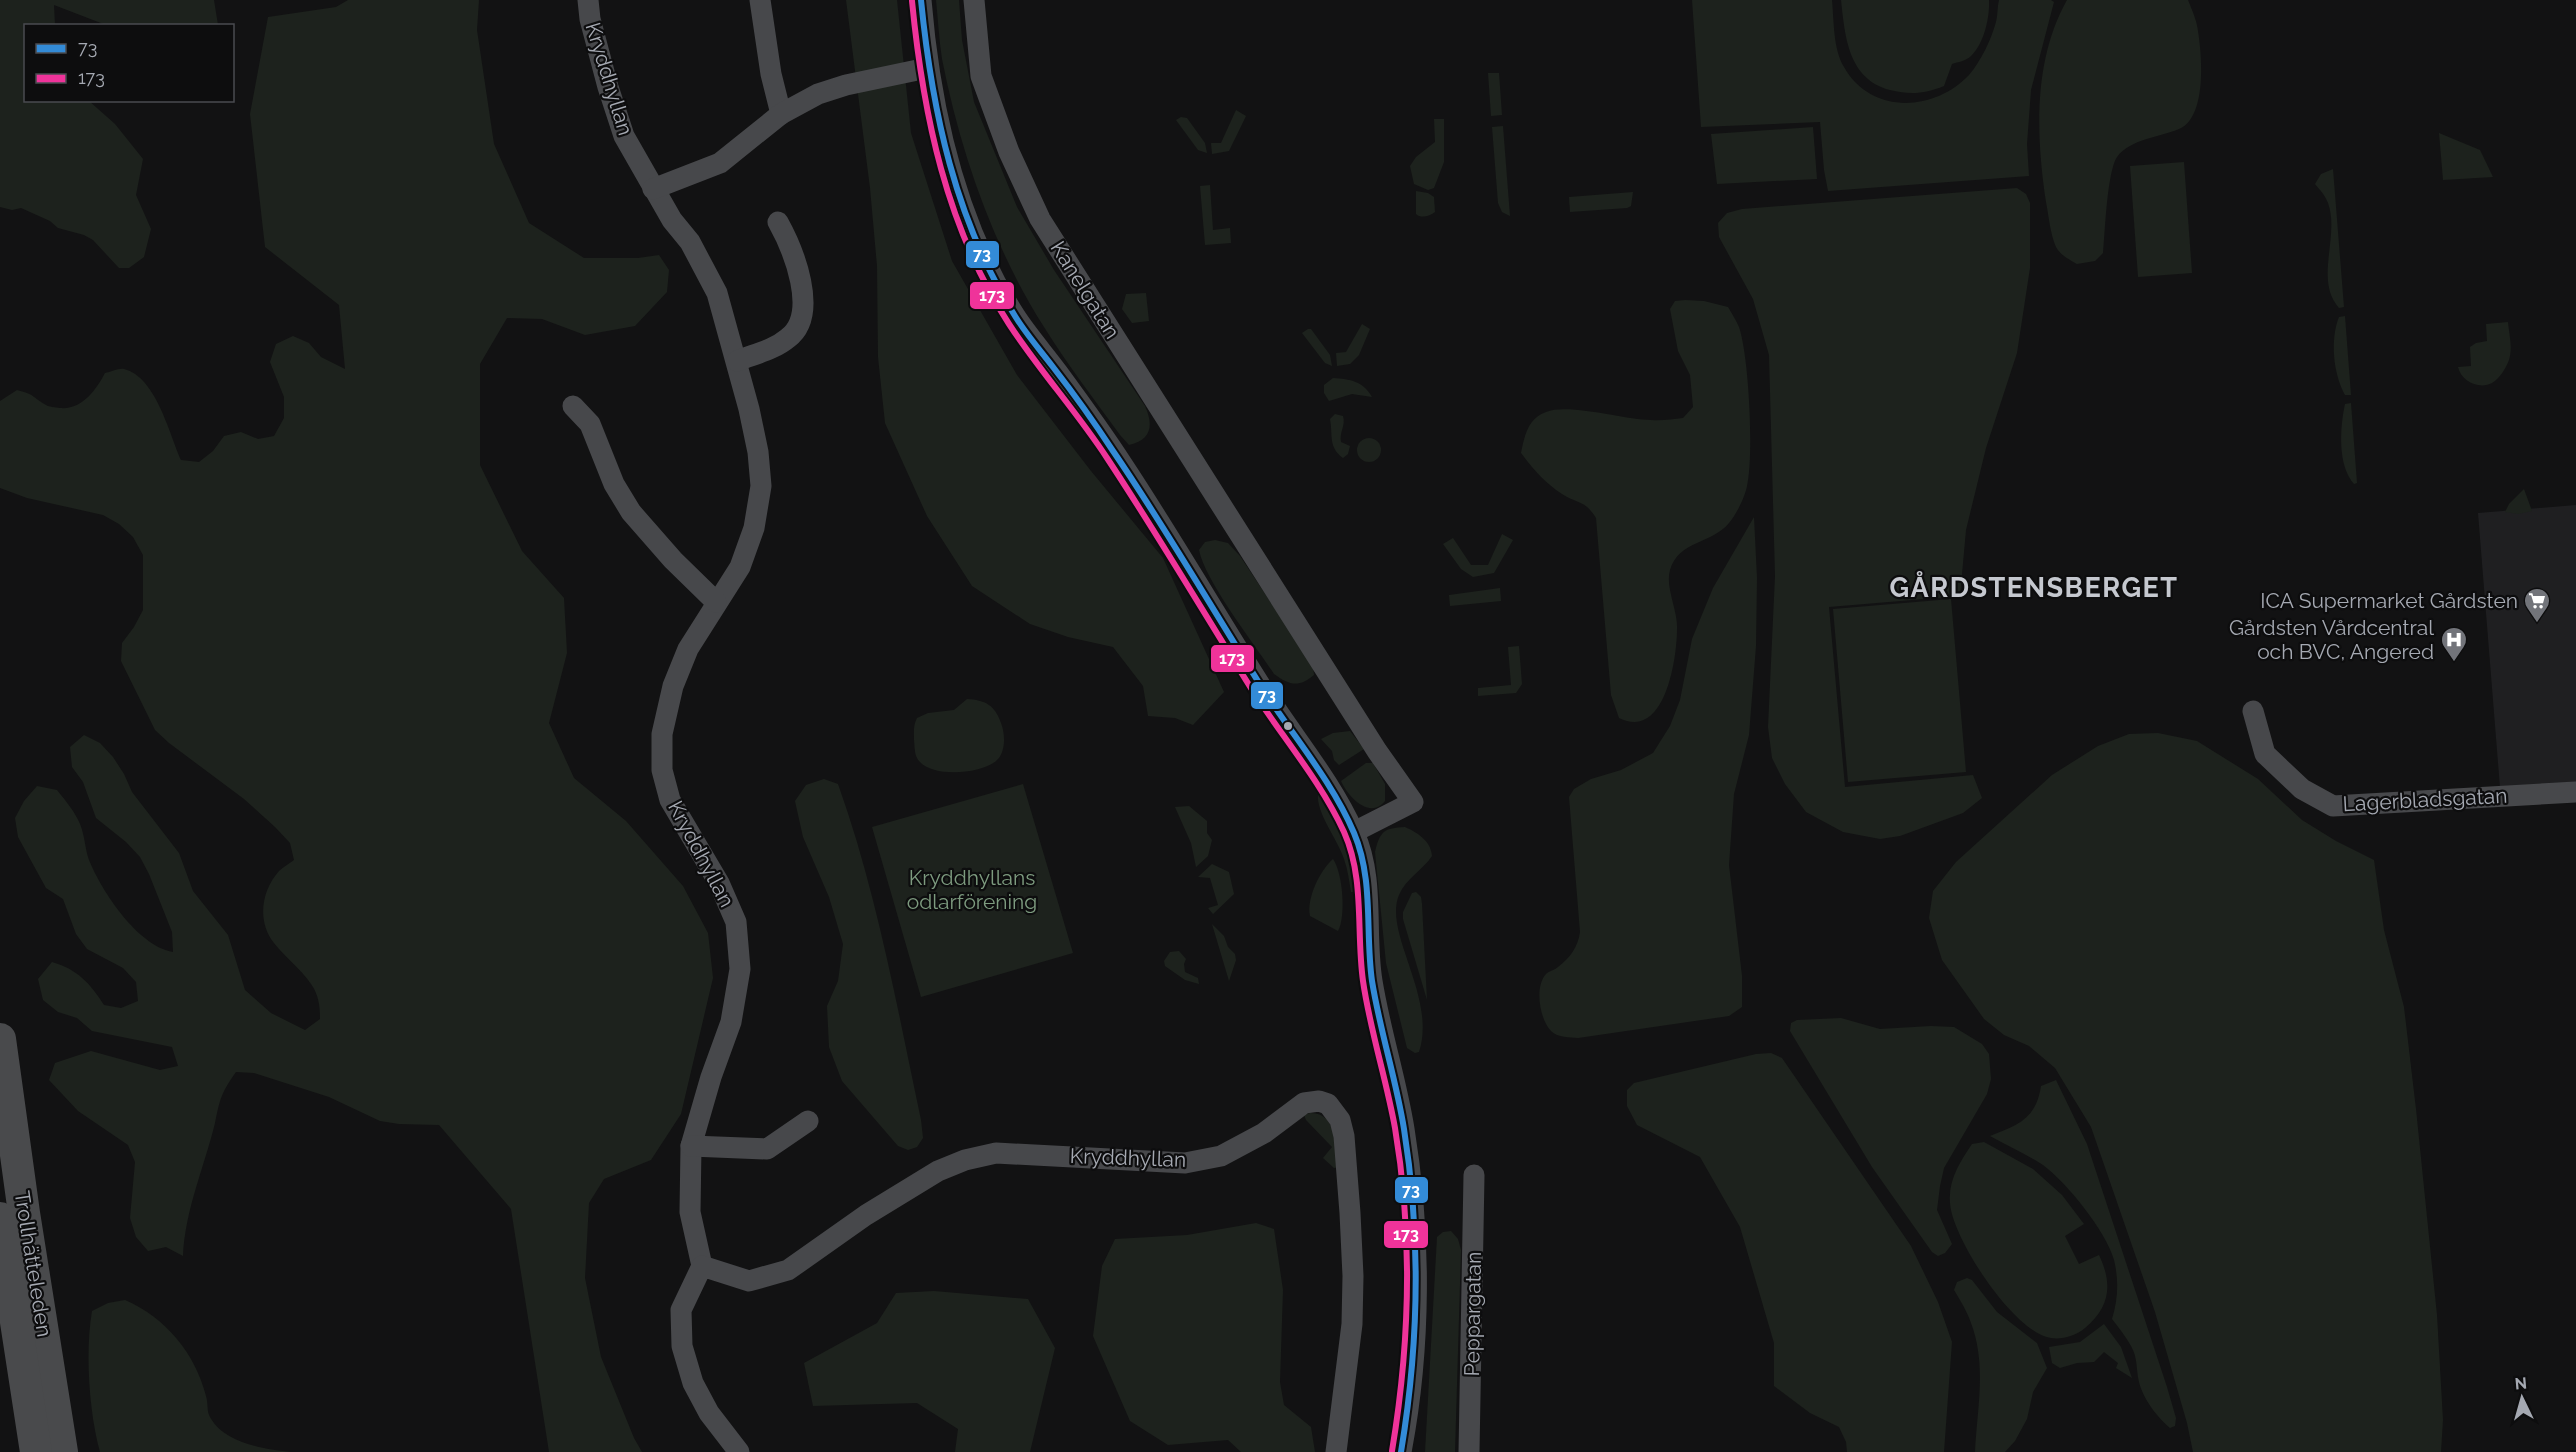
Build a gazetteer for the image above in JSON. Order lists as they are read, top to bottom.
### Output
{
  "streets": {
    "highway": ["Trollhätteleden"],
    "street": [
      "Kryddhyllan",
      "Kanelgatan",
      "Lagerbladsgatan",
      "Peppargatan"
    ]
  },
  "districts": ["GÅRDSTENSBERGET"],
  "parks": ["Kryddhyllans odlarförening"],
  "places": {
    "supermarket": ["ICA Supermarket Gårdsten"],
    "hospital": ["Gårdsten Vårdcentral och BVC, Angered"]
  },
  "lines": ["transit line 73", "transit line 173"],
  "legend": ["73", "173"],
  "north": "top"
}
